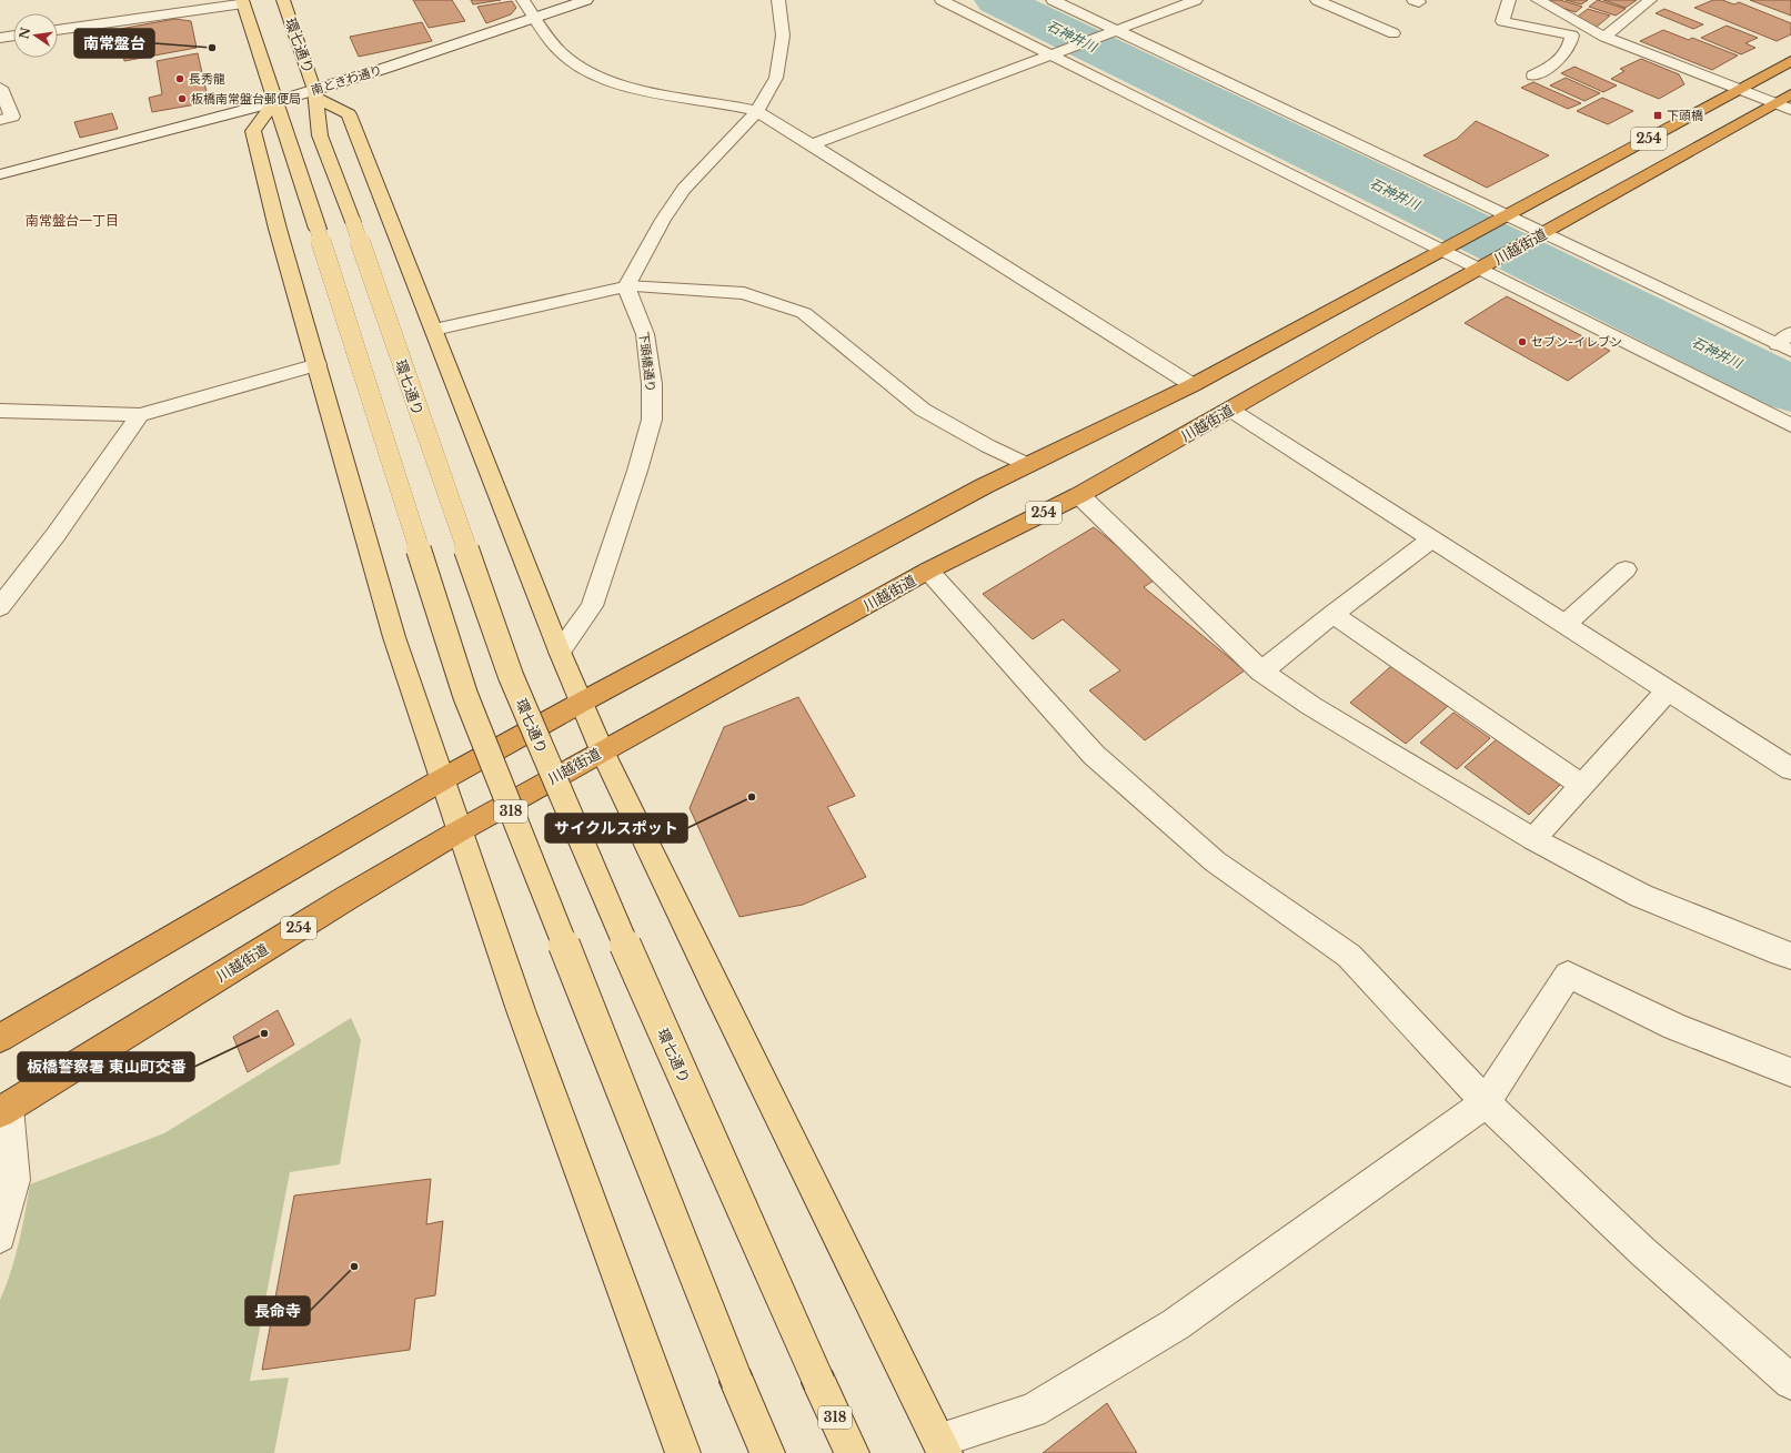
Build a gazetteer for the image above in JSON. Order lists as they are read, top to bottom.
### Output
{
  "streets": {
    "highway": ["254", "川越街道"],
    "main road": ["環七通り", "318"],
    "street": ["南ときわ通り", "下頭橋通り"]
  },
  "crossings": [
    ["環七通り", "南ときわ通り"],
    ["南ときわ通り", "318"]
  ],
  "districts": ["南常盤台一丁目"],
  "water": ["石神井川"],
  "places": {
    "other": [
      "南常盤台",
      "長秀龍",
      "板橋南常盤台郵便局",
      "セブン-イレブン",
      "サイクルスポット",
      "板橋警察署 東山町交番",
      "長命寺"
    ],
    "transit": ["下頭橋"]
  },
  "north": "left"
}
